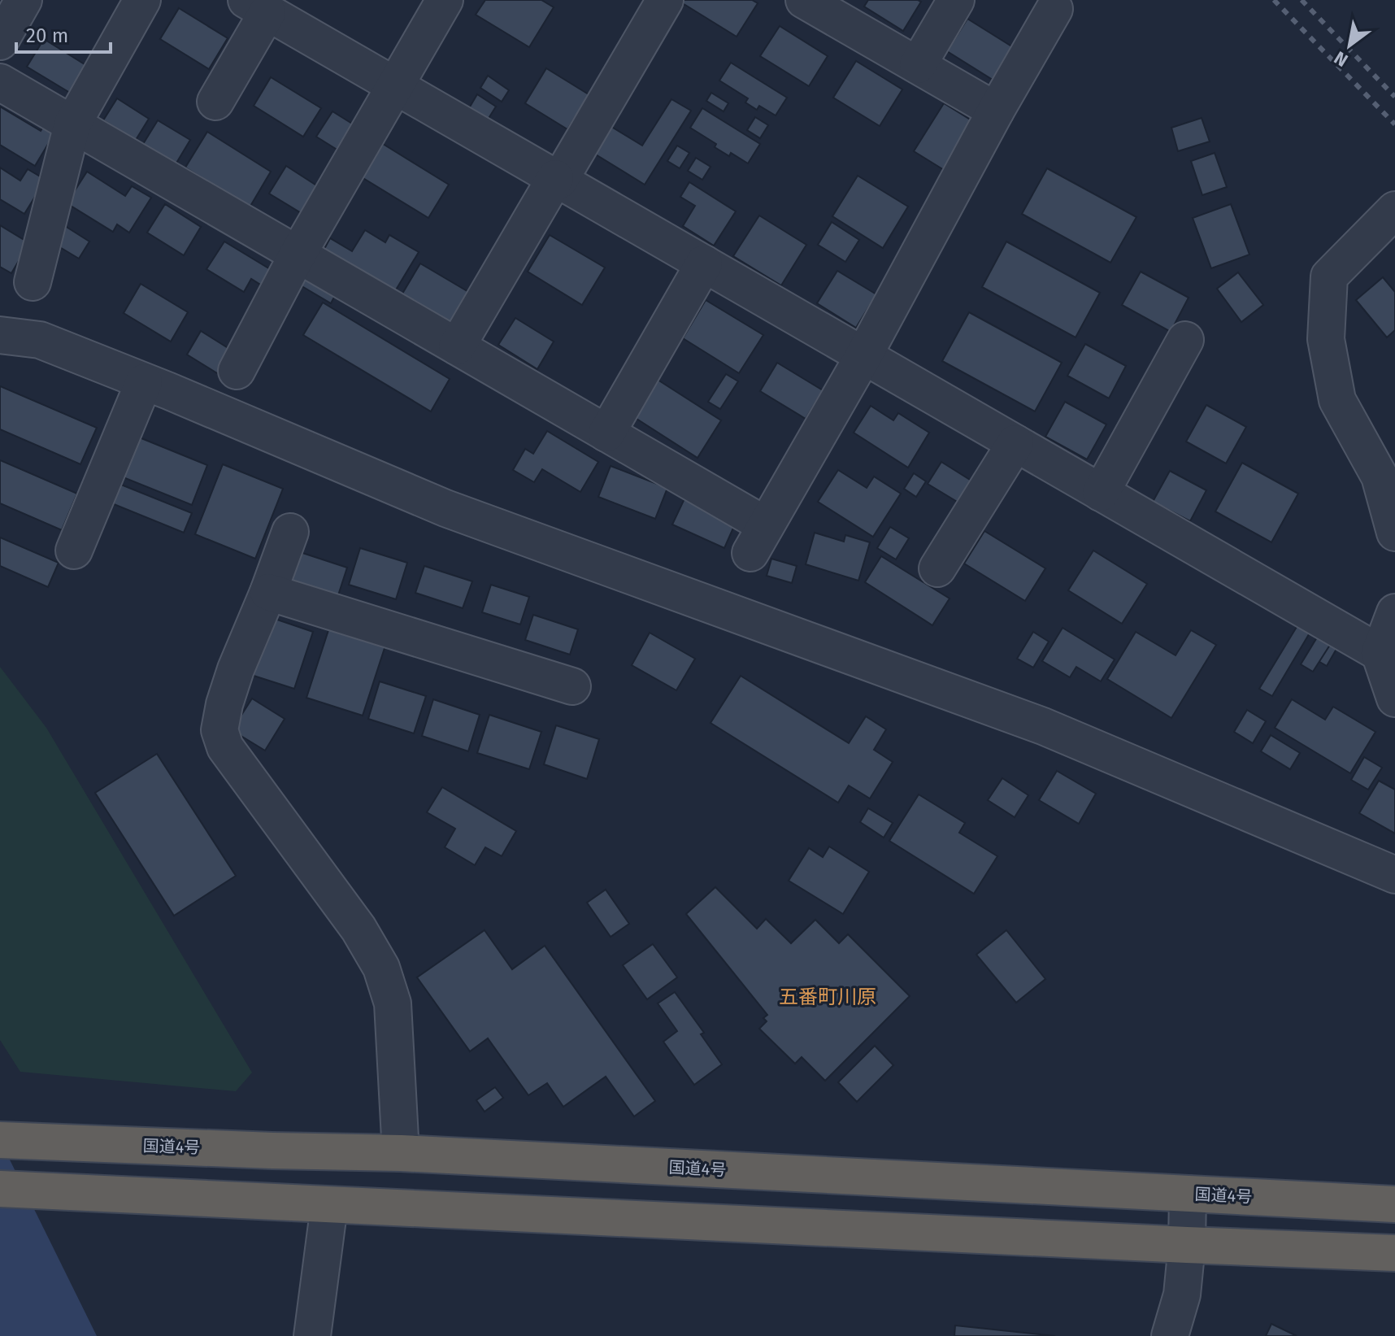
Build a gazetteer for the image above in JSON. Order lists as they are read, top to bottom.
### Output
{
  "streets": {
    "highway": ["国道4号"]
  },
  "districts": ["五番町川原"],
  "scale_bar": "20 m",
  "north": "bottom left"
}
